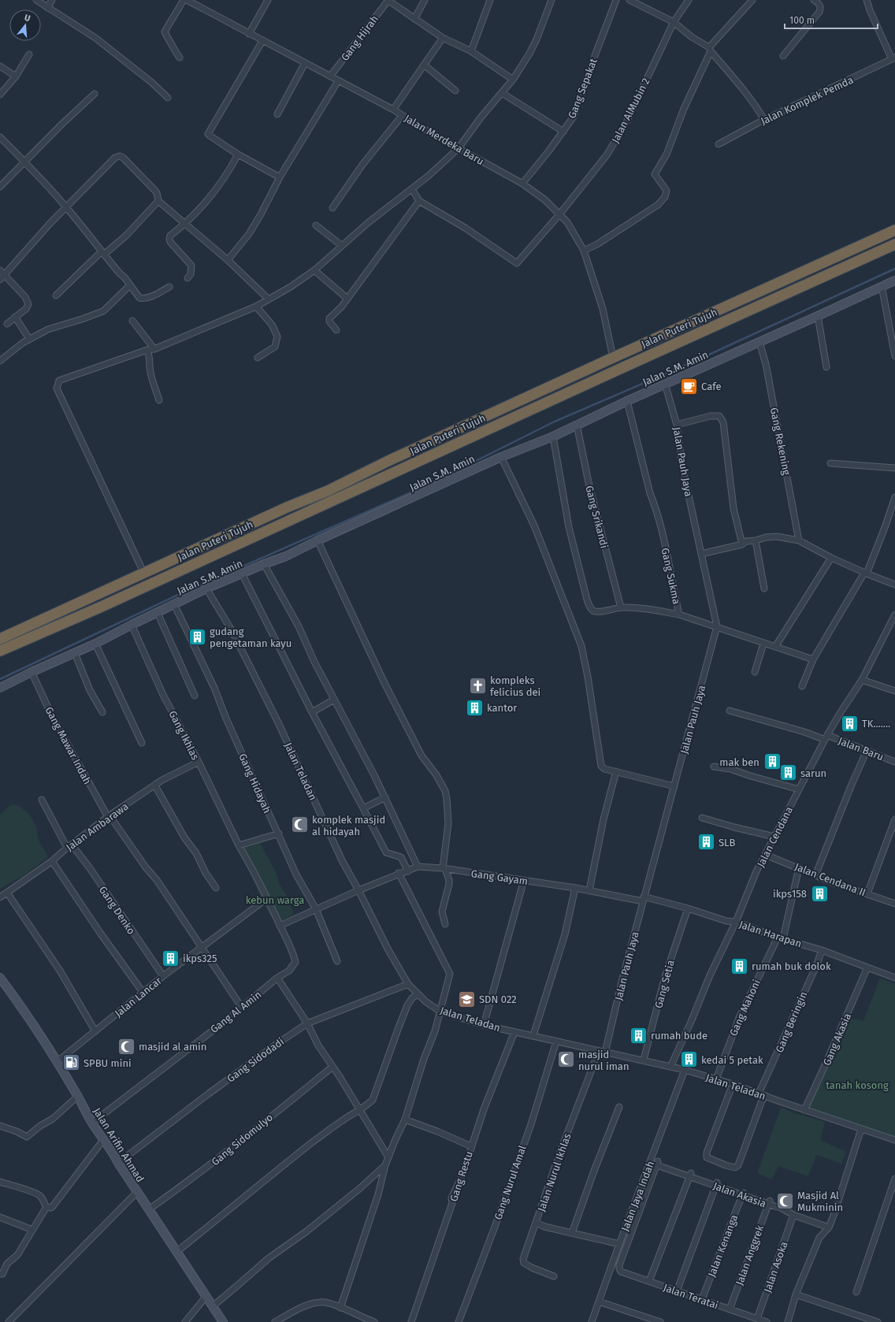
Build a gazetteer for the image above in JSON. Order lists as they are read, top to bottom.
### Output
{
  "streets": {
    "highway": ["Jalan Puteri Tujuh"],
    "street": [
      "Gang Hijrah",
      "Gang Sepakat",
      "Jalan Komplek Pemda",
      "Jalan AlMubin 2",
      "Jalan Merdeka Baru",
      "Jalan S.M. Amin",
      "Gang Rekening",
      "Jalan Pauh Jaya",
      "Gang Srikandi",
      "Gang Sukma",
      "Gang Ikhlas",
      "Gang Mawar Indah",
      "Jalan Baru",
      "Jalan Teladan",
      "Gang Hidayah",
      "Jalan Ambarawa",
      "Jalan Cendana",
      "Gang Gayam",
      "Jalan Cendana II",
      "Gang Denko",
      "Jalan Harapan",
      "Gang Setia",
      "Jalan Lancar",
      "Gang Mahoni",
      "Gang Al Amin",
      "Gang Beringin",
      "Gang Akasia",
      "Gang Sidodadi",
      "Gang Sidomulyo",
      "Jalan Arifin Ahmad",
      "Jalan Nurul Ikhlas",
      "Gang Restu",
      "Gang Nurul Amal",
      "Jalan Akasia",
      "Jalan Jaya Indah",
      "Jalan Kenanga",
      "Jalan Anggrek",
      "Jalan Asoka",
      "Jalan Teratai"
    ]
  },
  "crossings": [
    ["Gang Hijrah", "Jalan Merdeka Baru"],
    ["Gang Sepakat", "Jalan Merdeka Baru"],
    ["Jalan AlMubin 2", "Jalan Merdeka Baru"],
    ["Jalan Merdeka Baru", "Jalan Puteri Tujuh"],
    ["Jalan S.M. Amin", "Gang Rekening"],
    ["Jalan S.M. Amin", "Jalan Pauh Jaya"],
    ["Jalan S.M. Amin", "Gang Srikandi"],
    ["Jalan S.M. Amin", "Gang Sukma"],
    ["Jalan S.M. Amin", "Gang Ikhlas"],
    ["Jalan S.M. Amin", "Gang Mawar Indah"],
    ["Jalan S.M. Amin", "Jalan Teladan"],
    ["Jalan S.M. Amin", "Gang Hidayah"],
    ["Jalan Pauh Jaya", "Gang Sukma"],
    ["Jalan Pauh Jaya", "Jalan Teladan"],
    ["Jalan Pauh Jaya", "Gang Gayam"],
    ["Jalan Pauh Jaya", "Jalan Harapan"],
    ["Gang Ikhlas", "Jalan Ambarawa"],
    ["Gang Ikhlas", "Jalan Lancar"],
    ["Gang Ikhlas", "Gang Al Amin"],
    ["Gang Mawar Indah", "Jalan Ambarawa"],
    ["Gang Mawar Indah", "Jalan Lancar"],
    ["Gang Mawar Indah", "Gang Al Amin"],
    ["Jalan Baru", "Jalan Cendana"],
    ["Jalan Teladan", "Jalan Cendana"],
    ["Jalan Teladan", "Gang Setia"],
    ["Jalan Teladan", "Gang Mahoni"],
    ["Jalan Teladan", "Gang Beringin"],
    ["Jalan Teladan", "Gang Akasia"],
    ["Jalan Teladan", "Gang Sidodadi"],
    ["Jalan Teladan", "Jalan Nurul Ikhlas"],
    ["Jalan Teladan", "Gang Restu"],
    ["Jalan Teladan", "Gang Nurul Amal"],
    ["Jalan Teladan", "Jalan Jaya Indah"],
    ["Jalan Ambarawa", "Gang Denko"],
    ["Jalan Cendana", "Jalan Cendana II"],
    ["Jalan Cendana", "Jalan Harapan"],
    ["Gang Gayam", "Jalan Harapan"],
    ["Jalan Cendana II", "Gang Mahoni"],
    ["Gang Denko", "Jalan Lancar"],
    ["Jalan Harapan", "Gang Setia"],
    ["Jalan Harapan", "Gang Mahoni"],
    ["Jalan Harapan", "Gang Beringin"],
    ["Jalan Harapan", "Gang Akasia"],
    ["Jalan Lancar", "Jalan Arifin Ahmad"],
    ["Gang Al Amin", "Jalan Arifin Ahmad"],
    ["Gang Sidodadi", "Jalan Arifin Ahmad"],
    ["Gang Sidomulyo", "Jalan Arifin Ahmad"],
    ["Jalan Akasia", "Jalan Jaya Indah"],
    ["Jalan Akasia", "Jalan Kenanga"],
    ["Jalan Akasia", "Jalan Anggrek"],
    ["Jalan Akasia", "Jalan Asoka"],
    ["Jalan Akasia", "Jalan Teratai"],
    ["Jalan Kenanga", "Jalan Teratai"],
    ["Jalan Anggrek", "Jalan Teratai"],
    ["Jalan Asoka", "Jalan Teratai"]
  ],
  "parks": ["kebun warga", "tanah kosong"],
  "places": {
    "cafe": ["Cafe"],
    "building": [
      "gudang pengetaman kayu",
      "kantor",
      "TK.......",
      "mak ben",
      "sarun",
      "SLB",
      "ikps158",
      "ikps325",
      "rumah buk dolok",
      "rumah bude",
      "kedai 5 petak"
    ],
    "church": ["kompleks felicius dei"],
    "mosque": [
      "komplek masjid al hidayah",
      "masjid al amin",
      "masjid nurul iman",
      "Masjid Al Mukminin"
    ],
    "school or university": ["SDN 022"],
    "fuel station": ["SPBU mini"]
  },
  "scale_bar": "100 m",
  "north": "top"
}
